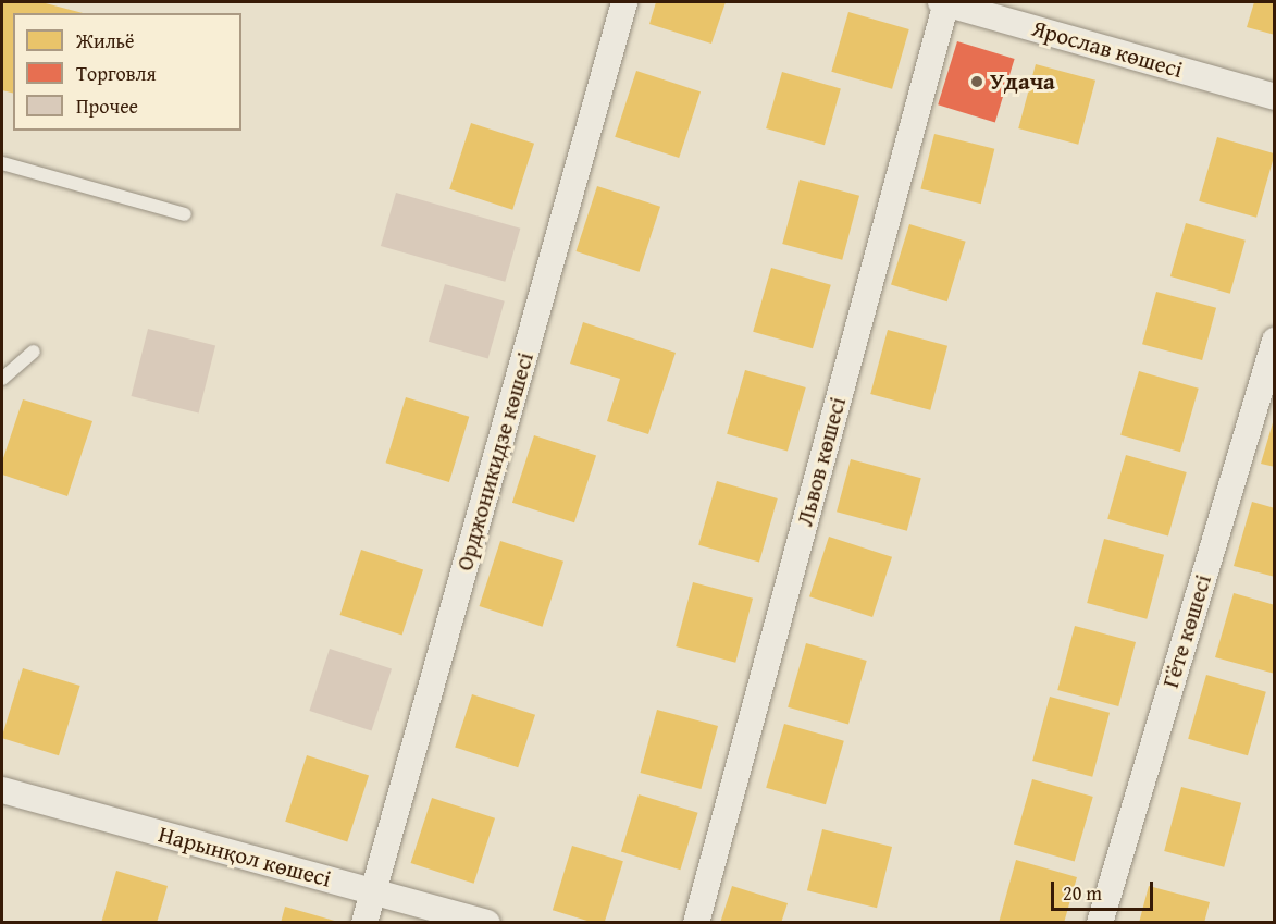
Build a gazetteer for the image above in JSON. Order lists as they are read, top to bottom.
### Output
{
  "streets": {
    "street": [
      "Ярослав көшесі",
      "Орджоникидзе көшесі",
      "Львов көшесі",
      "Гёте көшесі",
      "Нарынқол көшесі"
    ]
  },
  "crossings": [
    ["Ярослав көшесі", "Львов көшесі"],
    ["Орджоникидзе көшесі", "Нарынқол көшесі"]
  ],
  "places": ["Удача"],
  "legend": ["Жильё", "Торговля", "Прочее"],
  "scale_bar": "20 m"
}
